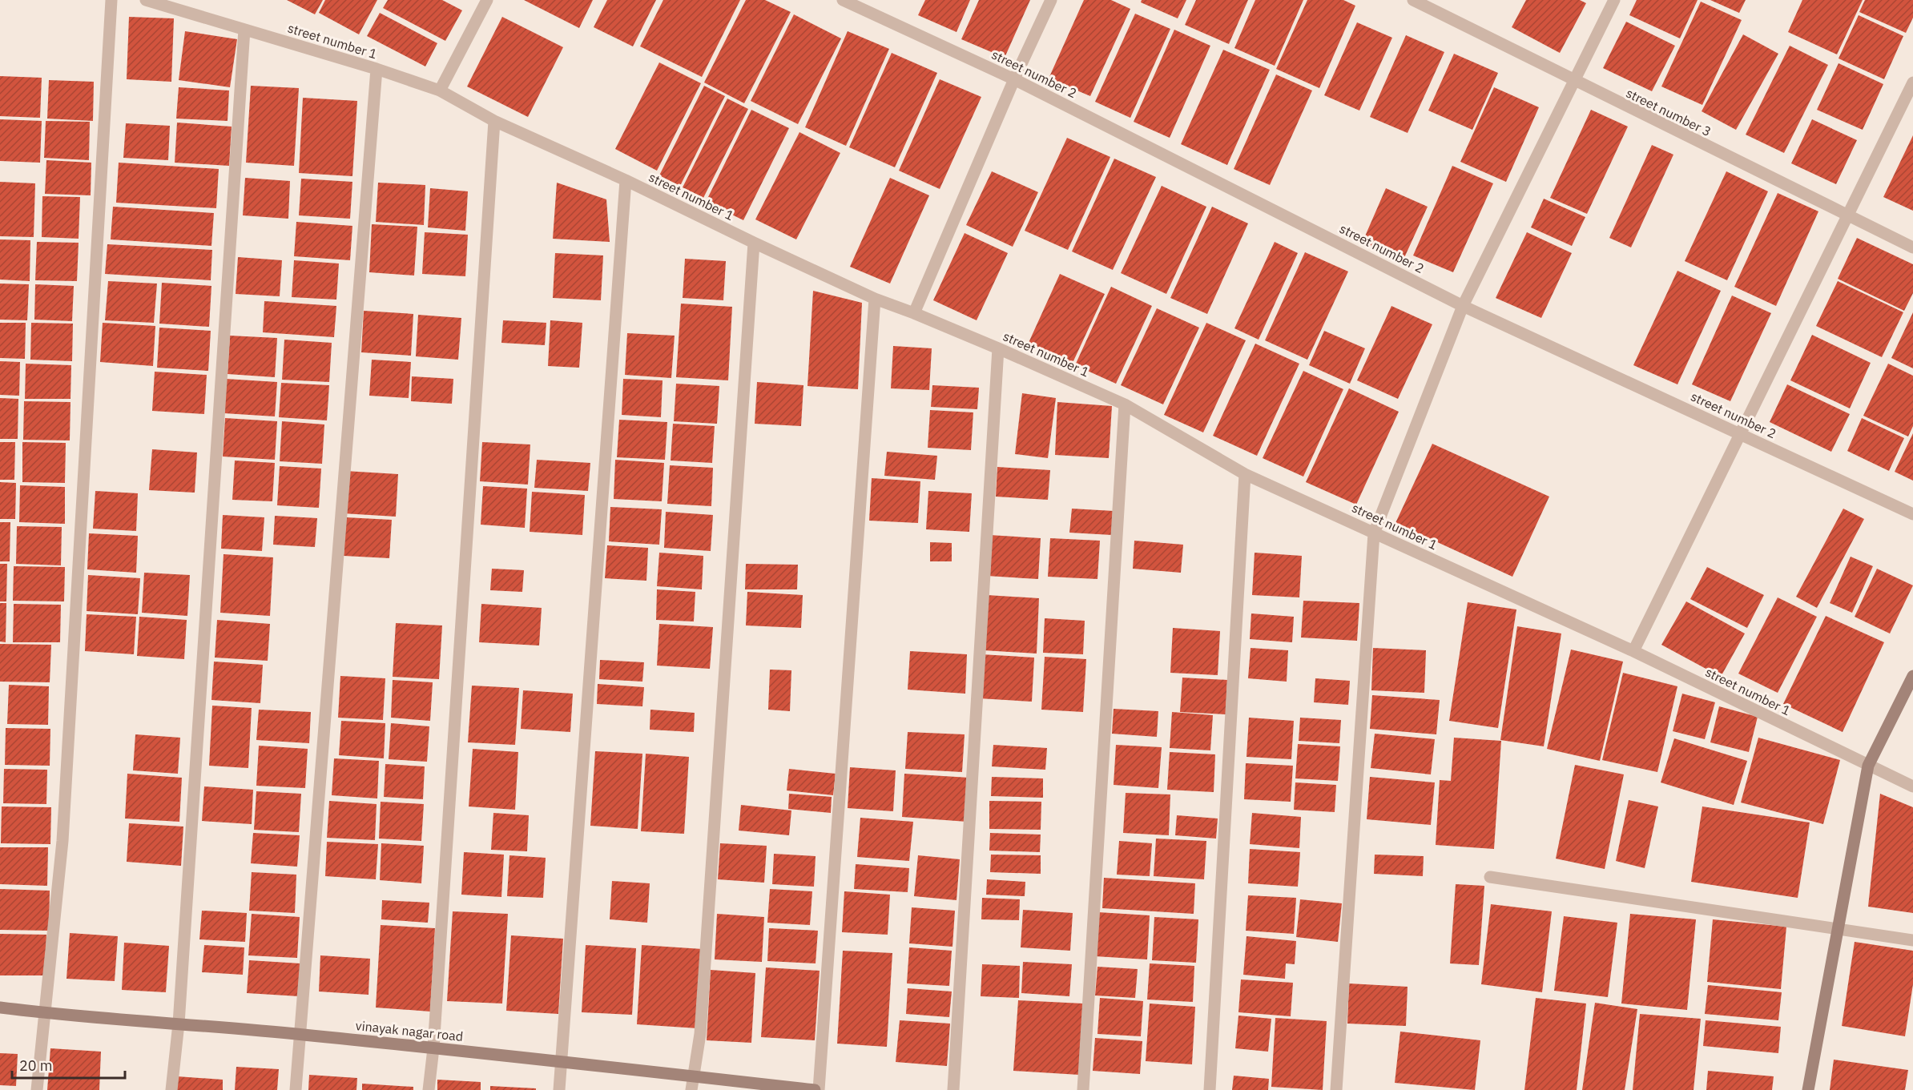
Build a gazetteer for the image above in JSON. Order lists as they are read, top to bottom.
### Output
{
  "streets": {
    "street": [
      "street number 1",
      "street number 2",
      "street number 3",
      "vinayak nagar road"
    ]
  },
  "scale_bar": "20 m"
}
